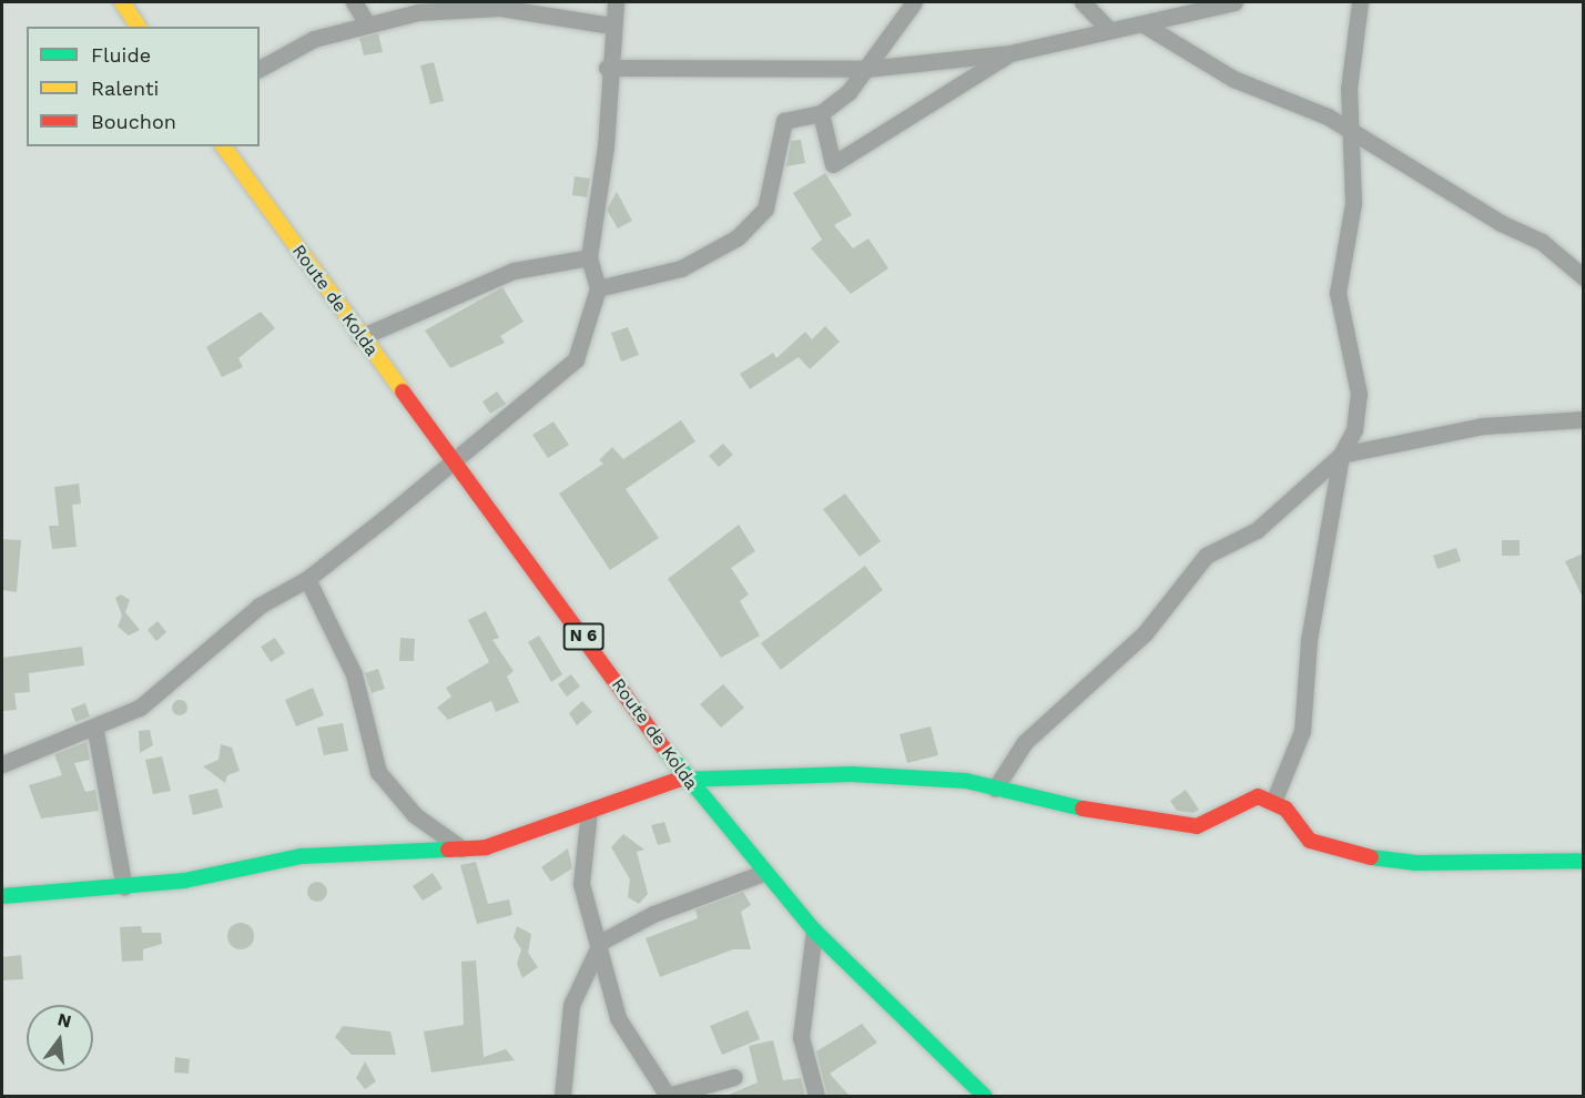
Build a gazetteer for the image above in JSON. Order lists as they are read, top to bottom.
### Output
{
  "streets": {
    "street": ["Route de Kolda", "N 6"]
  },
  "legend": ["Fluide", "Ralenti", "Bouchon"],
  "north": "top"
}
